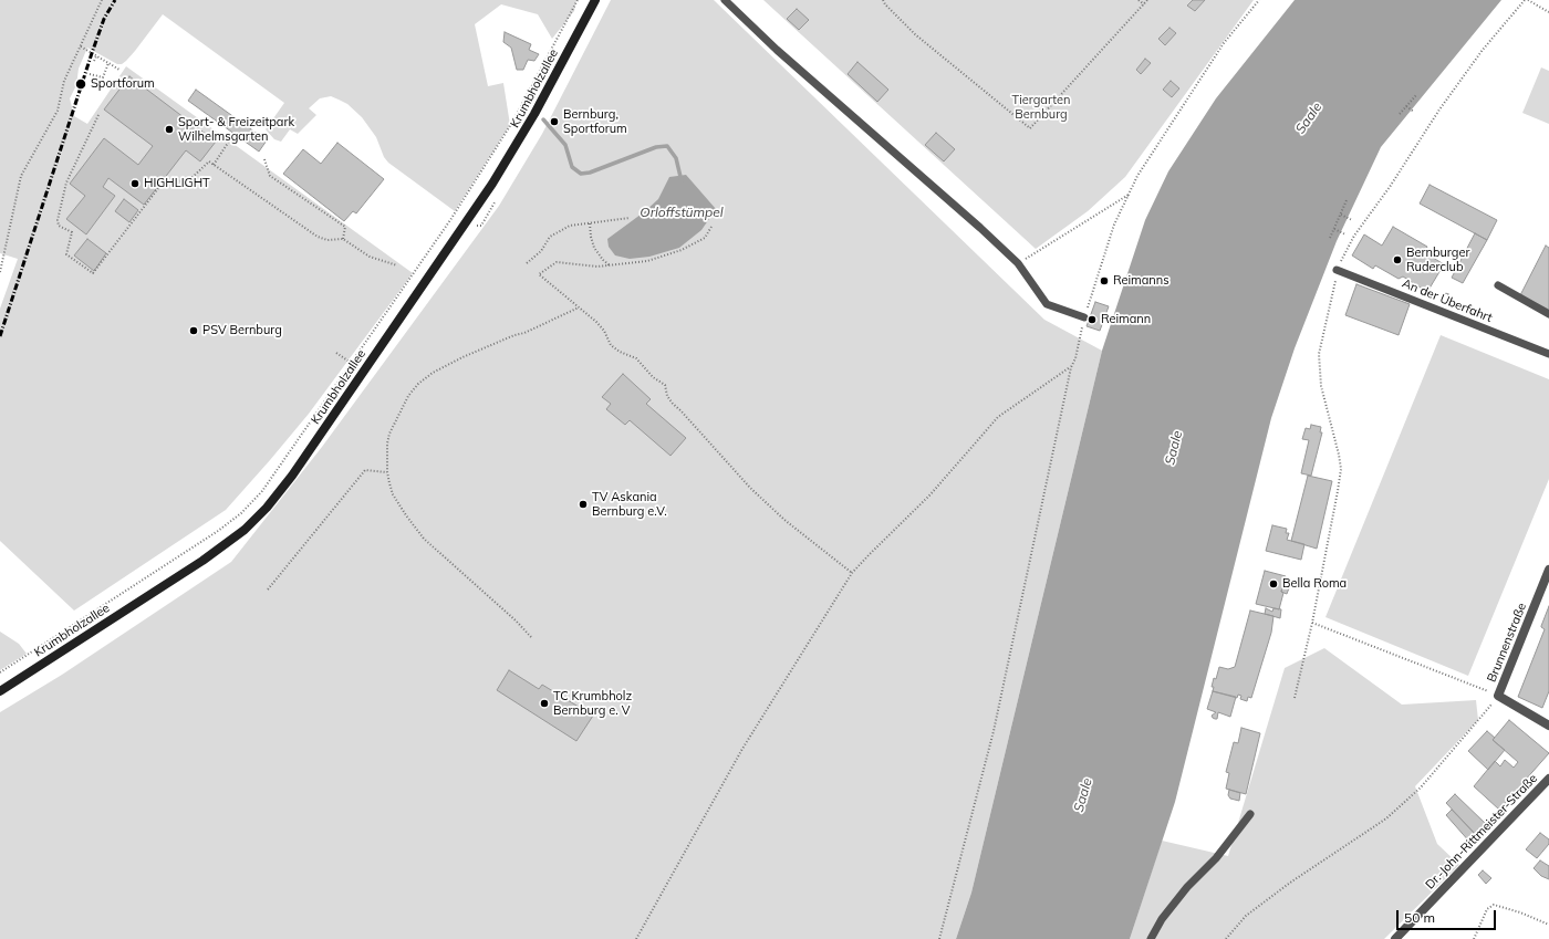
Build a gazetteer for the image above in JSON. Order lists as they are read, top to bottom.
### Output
{
  "streets": {
    "street": ["Krumbholzallee", "Brunnenstraße", "Dr.-John-Rittmeister-Straße"],
    "lane": ["An der Überfahrt"]
  },
  "water": ["Saale", "Orloffstümpel"],
  "parks": ["Tiergarten Bernburg"],
  "places": [
    "Sportforum",
    "Bernburg, Sportforum",
    "Sport- & Freizeitpark Wilhelmsgarten",
    "HIGHLIGHT",
    "Bernburger Ruderclub",
    "Reimanns",
    "Reimann",
    "PSV Bernburg",
    "TV Askania Bernburg e.V.",
    "Bella Roma",
    "TC Krumbholz Bernburg e. V"
  ],
  "scale_bar": "50 m"
}
